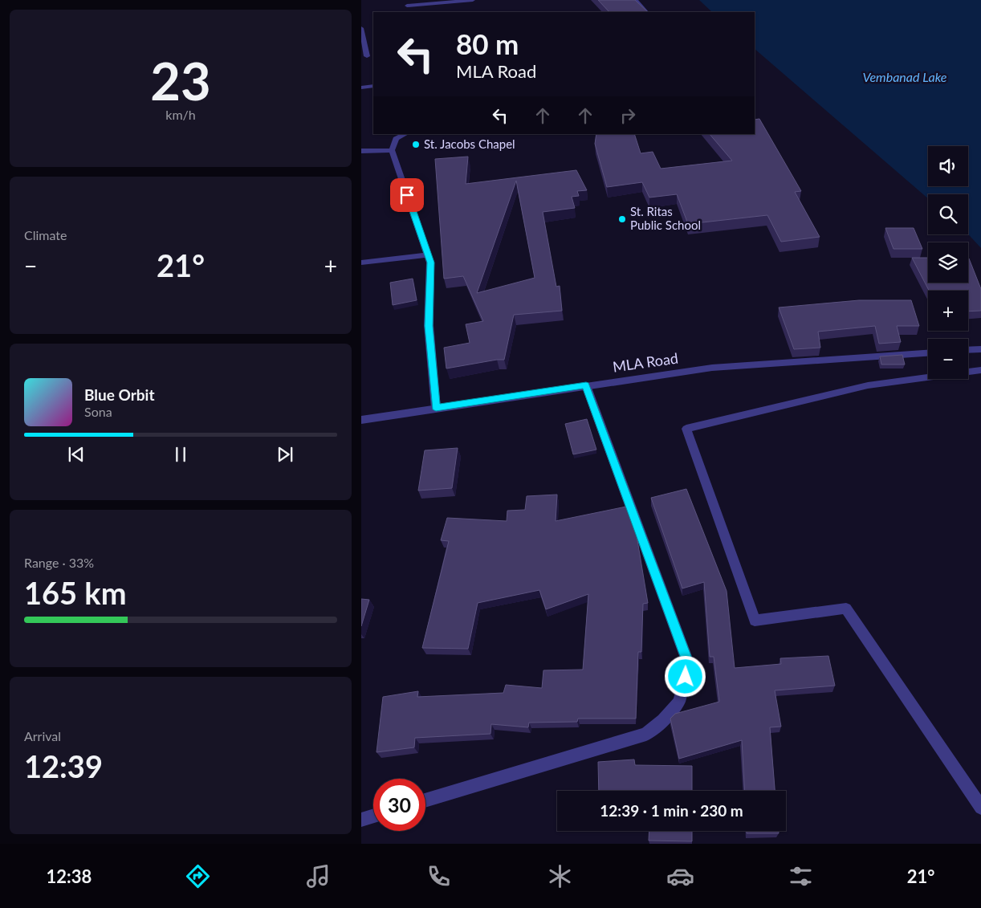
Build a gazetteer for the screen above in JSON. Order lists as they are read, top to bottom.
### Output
{
  "streets": {
    "street": ["MLA Road"]
  },
  "water": ["Vembanad Lake"],
  "places": ["St. Jacobs Chapel", "St. Ritas Public School"],
  "page": {
    "tile": [
      ["23", "km/h"],
      "Climate",
      ["Range · 33%", "165 km"],
      ["Arrival", "12:39"]
    ],
    "turn": ["80 m", "MLA Road"],
    "map_buttons": ["+", "−"],
    "heat": ["−", "21°", "+"],
    "song": ["Blue Orbit", "Sona"],
    "limit": "30",
    "trip": "12:39 · 1 min · 230 m",
    "tabs": ["12:38", "21°"]
  }
}
